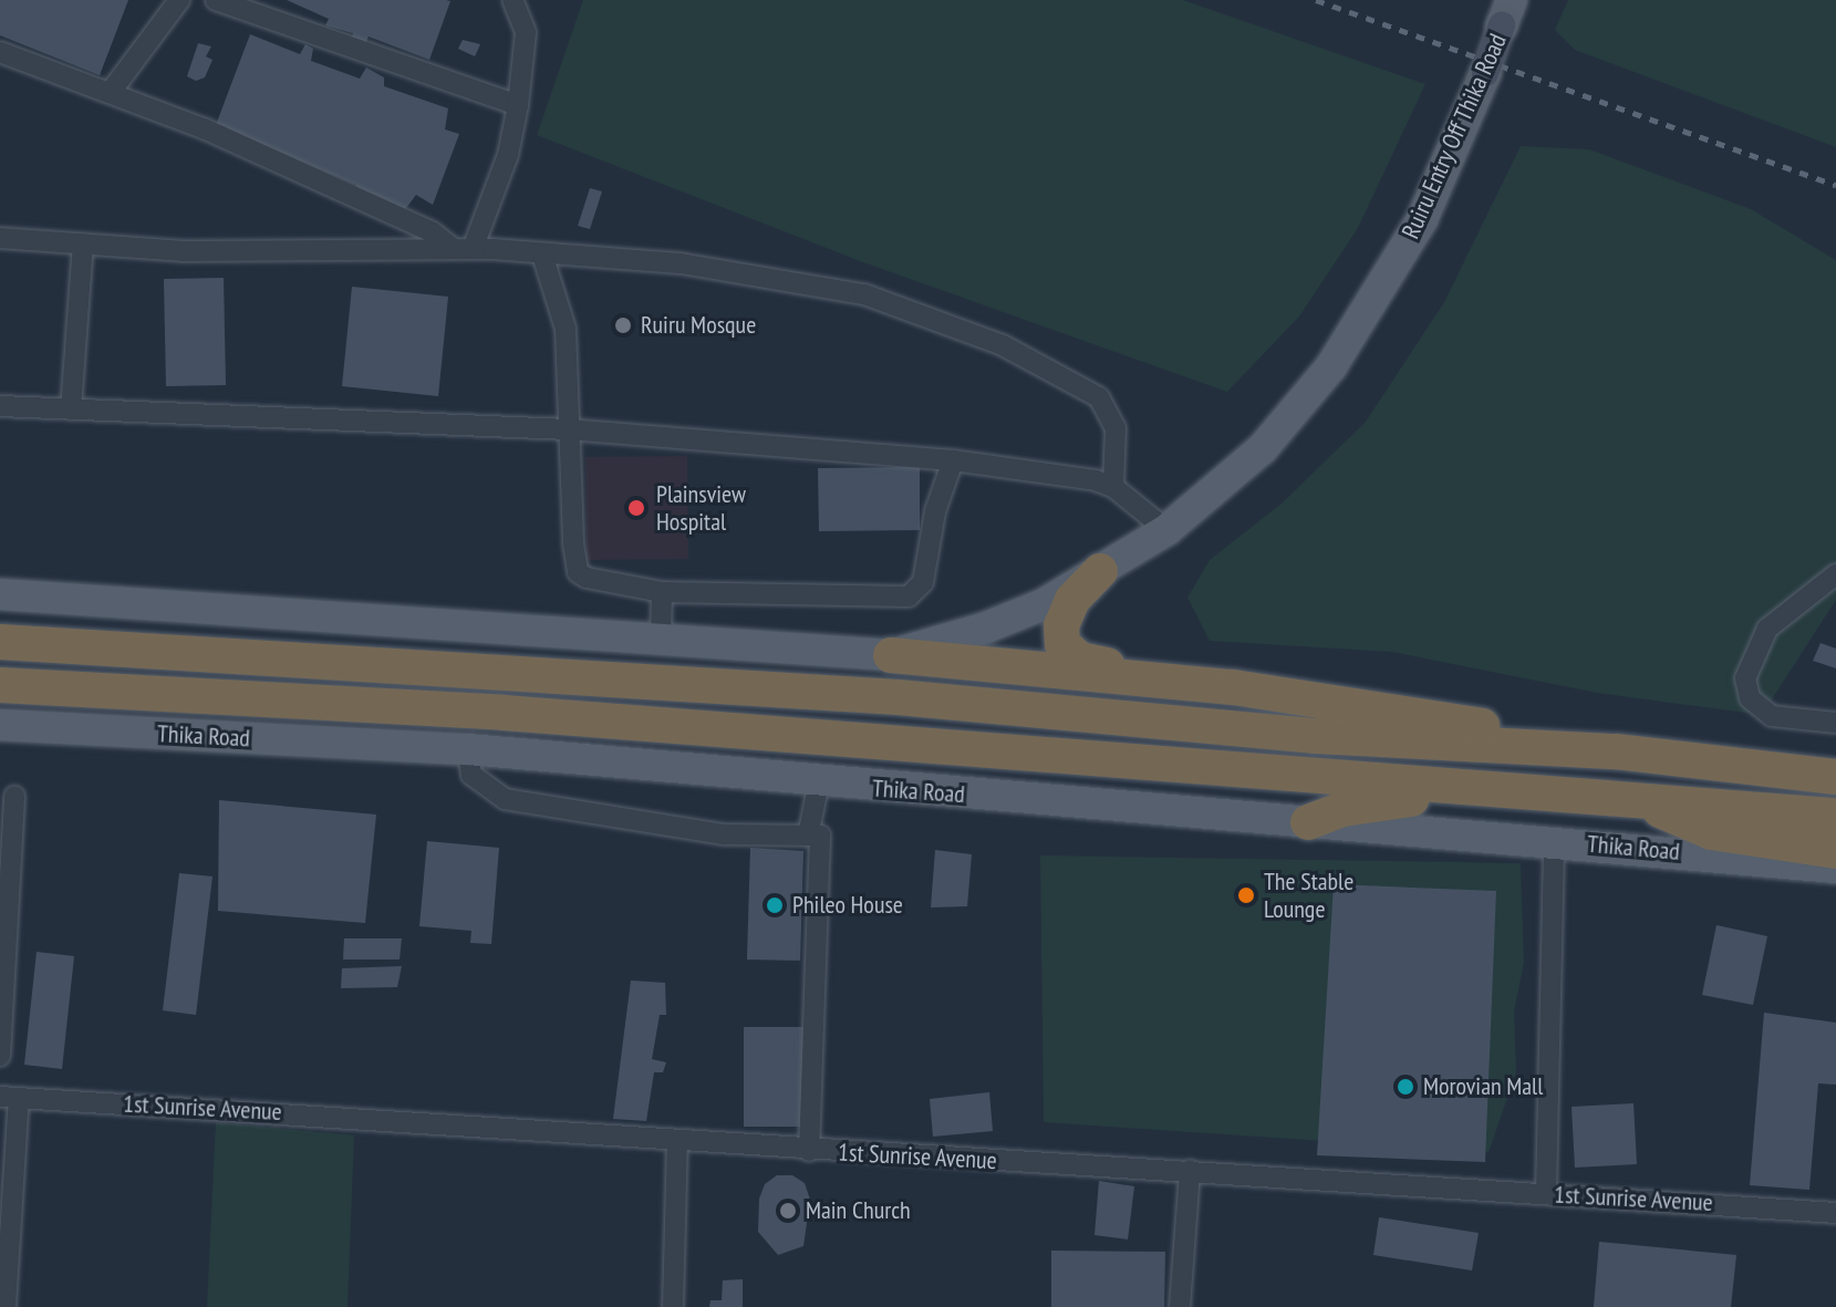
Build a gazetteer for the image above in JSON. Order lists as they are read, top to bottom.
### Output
{
  "streets": {
    "highway": ["Thika Road"],
    "main road": ["Ruiru Entry Off Thika Road"],
    "street": ["1st Sunrise Avenue"]
  },
  "places": [
    "Ruiru Mosque",
    "Plainsview Hospital",
    "The Stable Lounge",
    "Phileo House",
    "Morovian Mall",
    "Main Church"
  ]
}
